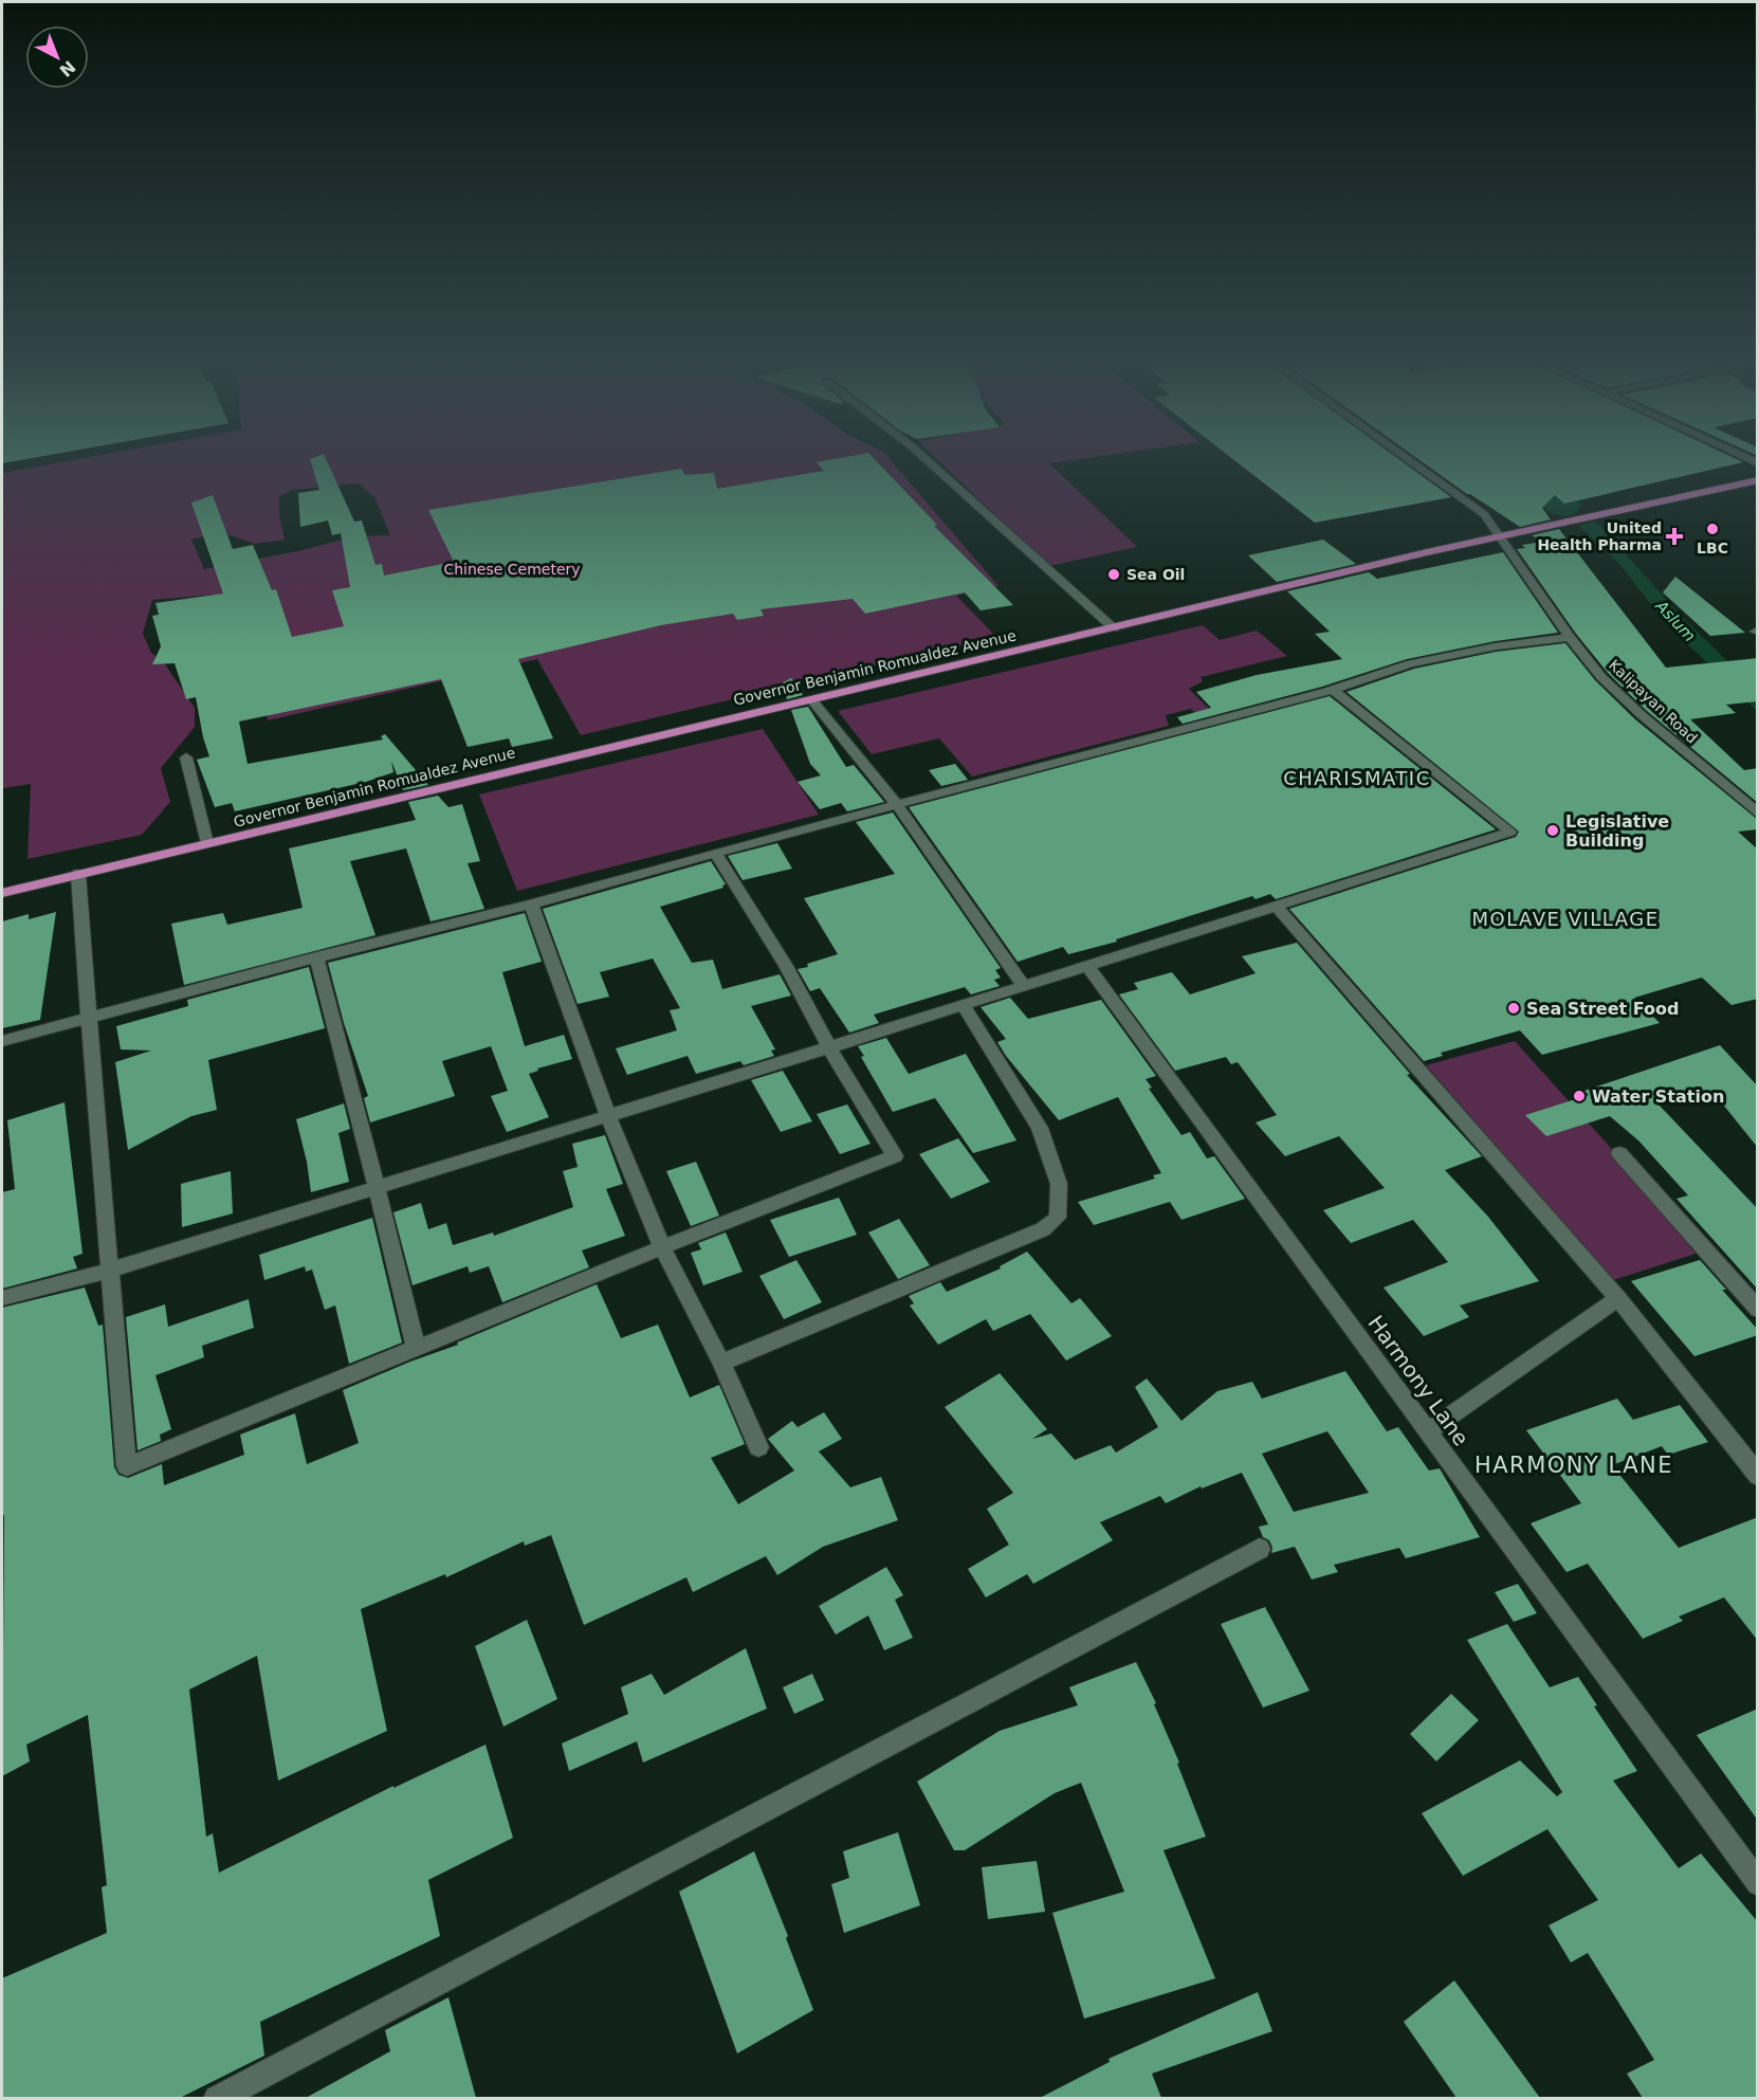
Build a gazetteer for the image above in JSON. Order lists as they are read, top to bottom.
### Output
{
  "streets": {
    "main road": ["Governor Benjamin Romualdez Avenue"],
    "street": ["Kalipayan Road", "Harmony Lane"]
  },
  "crossings": [
    ["Governor Benjamin Romualdez Avenue", "Kalipayan Road"]
  ],
  "districts": ["CHARISMATIC", "MOLAVE VILLAGE", "HARMONY LANE"],
  "water": ["Aslum"],
  "parks": ["Chinese Cemetery"],
  "places": {
    "other": [
      "LBC",
      "Sea Oil",
      "Legislative Building",
      "Sea Street Food",
      "Water Station"
    ],
    "health": ["United Health Pharma"]
  },
  "north": "bottom right"
}
